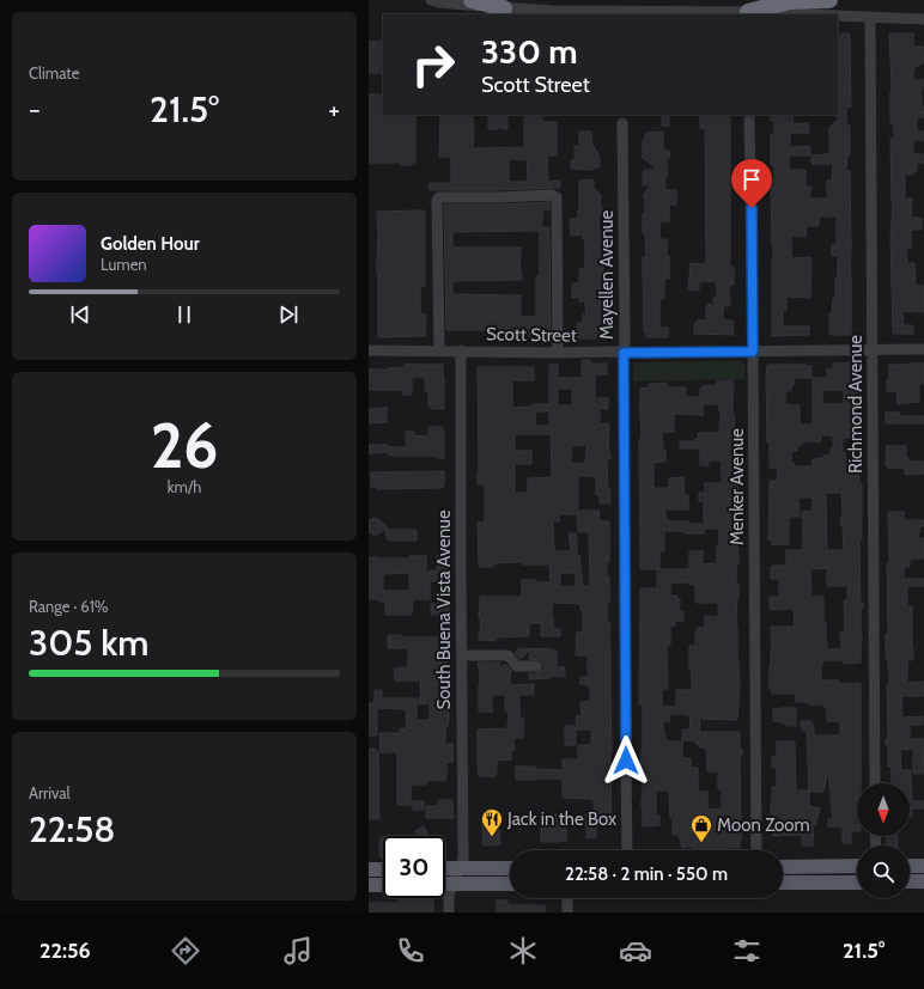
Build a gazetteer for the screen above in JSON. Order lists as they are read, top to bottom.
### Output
{
  "streets": {
    "street": [
      "Mayellen Avenue",
      "Scott Street",
      "Richmond Avenue",
      "Menker Avenue",
      "South Buena Vista Avenue"
    ]
  },
  "crossings": [
    ["Mayellen Avenue", "Scott Street"],
    ["Scott Street", "Richmond Avenue"],
    ["Scott Street", "Menker Avenue"],
    ["Scott Street", "South Buena Vista Avenue"]
  ],
  "places": {
    "restaurant": ["Jack in the Box"],
    "shop": ["Moon Zoom"]
  },
  "north": "bottom",
  "page": {
    "tile": [
      "Climate",
      ["26", "km/h"],
      ["Range · 61%", "305 km"],
      ["Arrival", "22:58"]
    ],
    "turn": ["330 m", "Scott Street"],
    "heat": ["−", "21.5°", "+"],
    "song": ["Golden Hour", "Lumen"],
    "limit": "30",
    "trip": "22:58 · 2 min · 550 m",
    "tabs": ["22:56", "21.5°"]
  }
}
